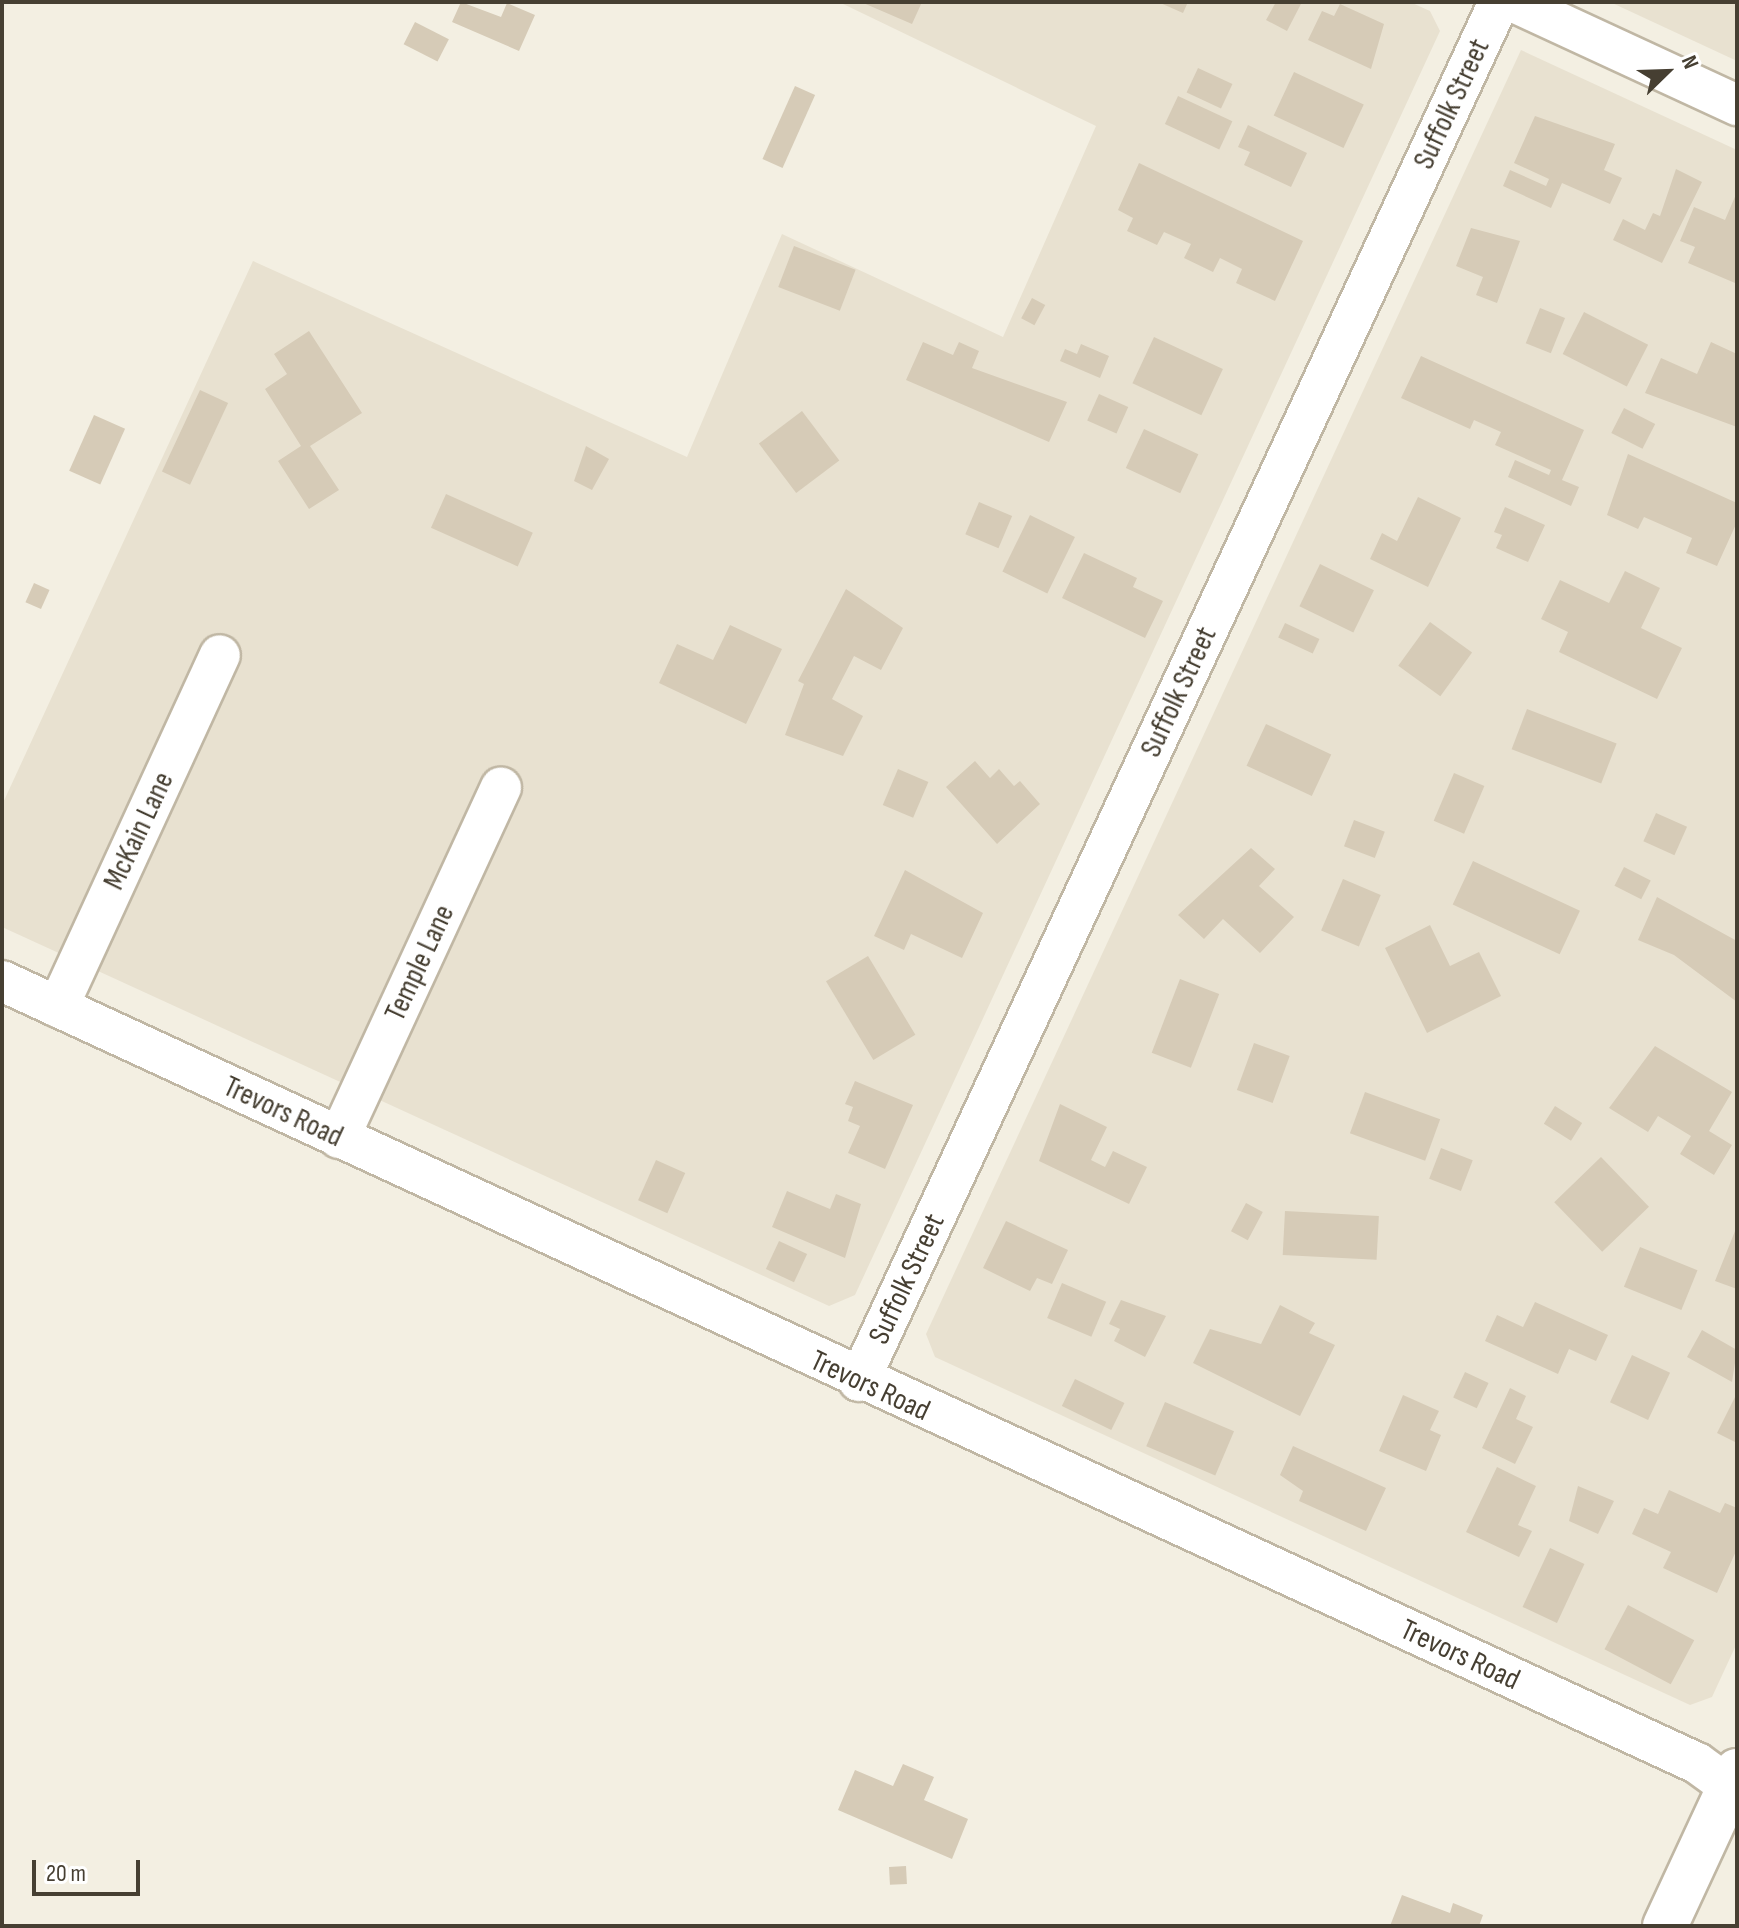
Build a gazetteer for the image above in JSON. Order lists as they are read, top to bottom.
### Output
{
  "streets": {
    "street": [
      "Suffolk Street",
      "McKain Lane",
      "Temple Lane",
      "Trevors Road"
    ]
  },
  "crossings": [
    ["Suffolk Street", "Trevors Road"],
    ["McKain Lane", "Trevors Road"],
    ["Temple Lane", "Trevors Road"]
  ],
  "scale_bar": "20 m",
  "north": "top right"
}
